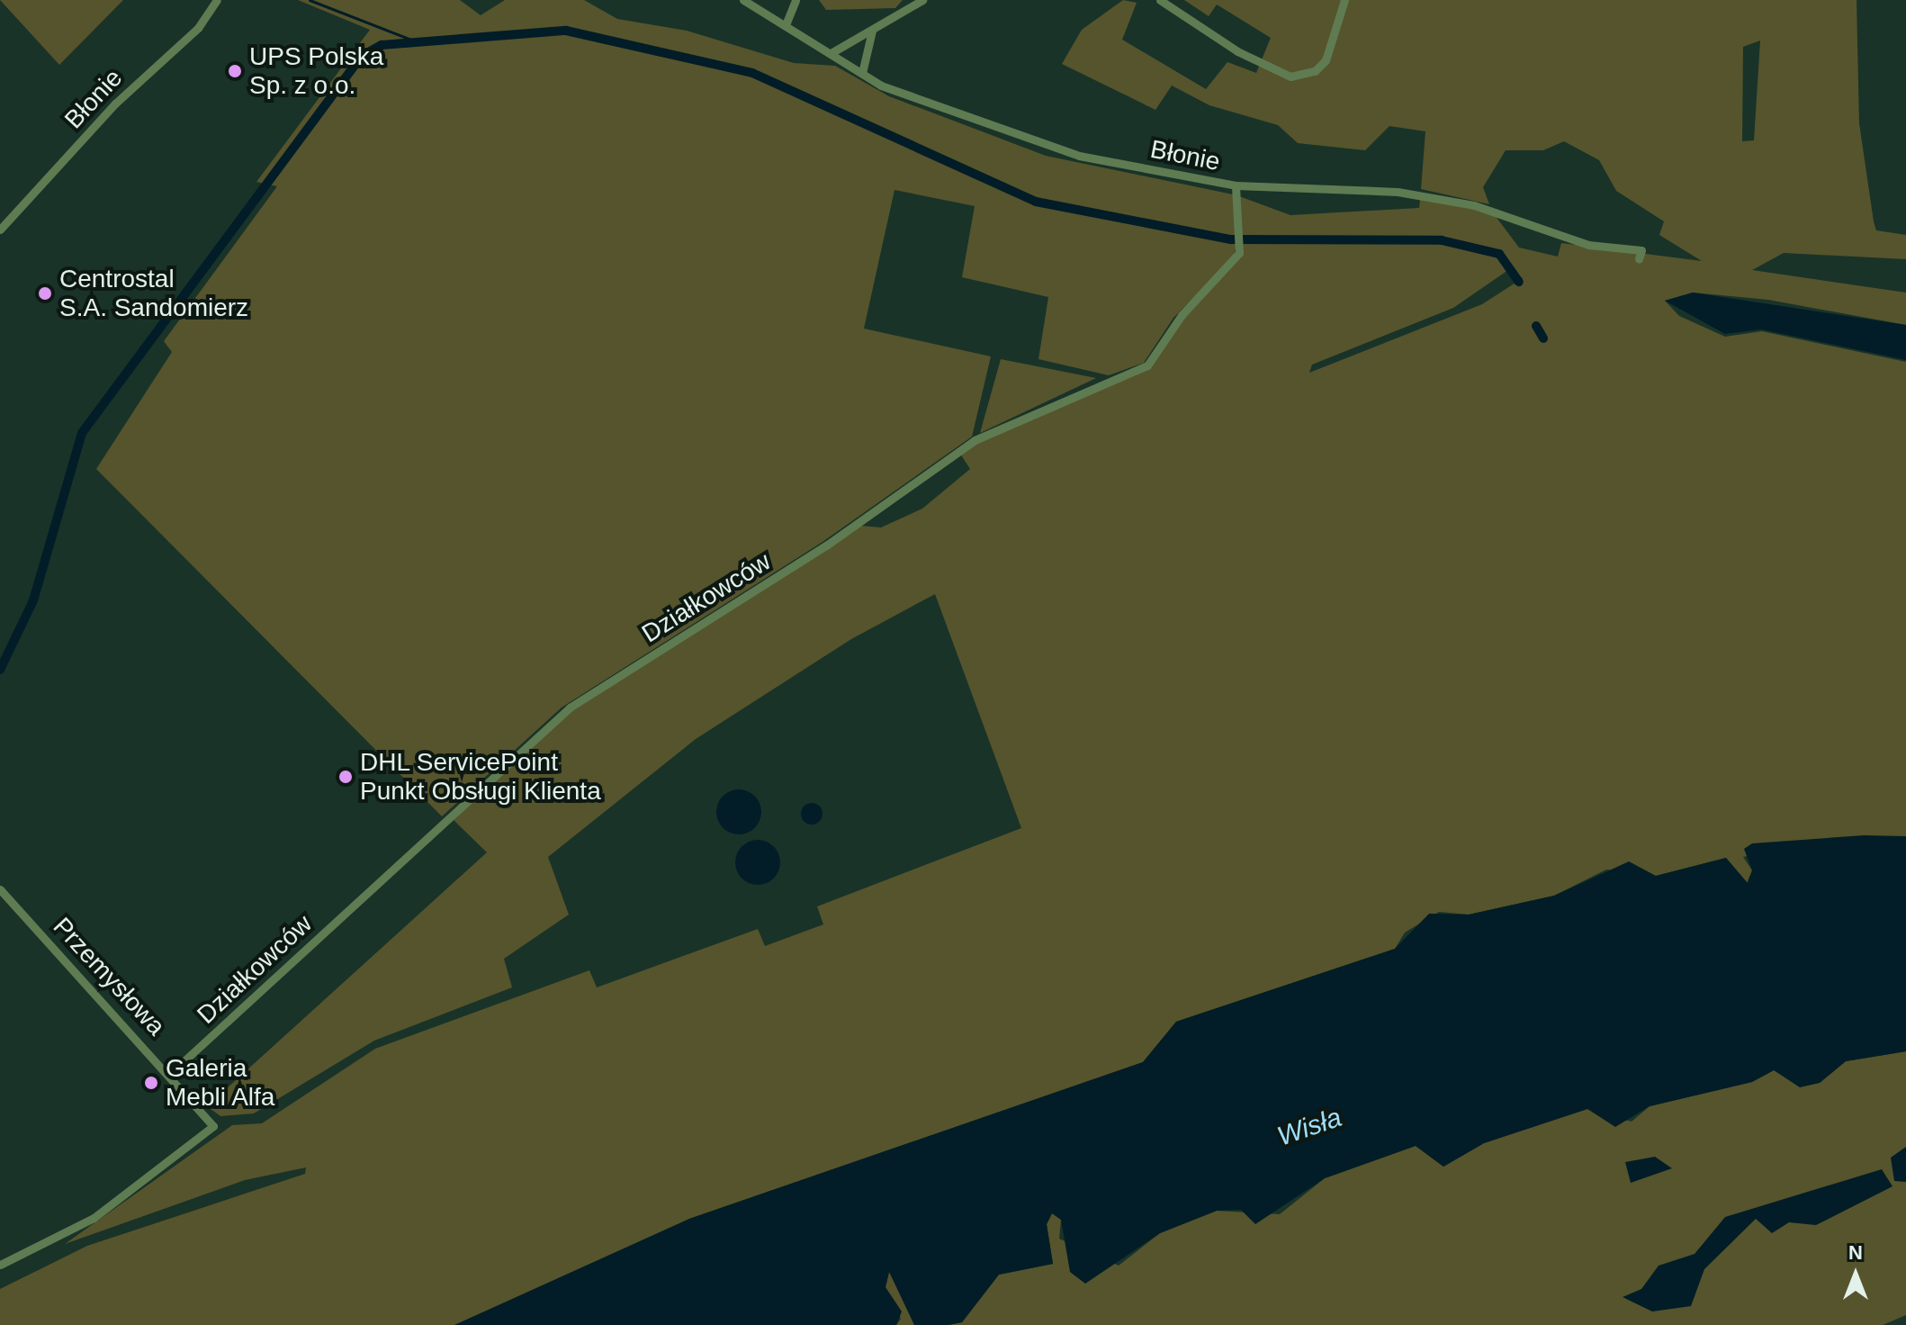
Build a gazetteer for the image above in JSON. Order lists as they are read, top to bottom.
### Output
{
  "streets": {
    "street": ["Błonie", "Działkowców", "Przemysłowa"]
  },
  "crossings": [
    ["Błonie", "Działkowców"],
    ["Działkowców", "Przemysłowa"]
  ],
  "water": ["Wisła"],
  "places": [
    "UPS Polska Sp. z o.o.",
    "Centrostal S.A. Sandomierz",
    "DHL ServicePoint Punkt Obsługi Klienta",
    "Galeria Mebli Alfa"
  ],
  "north": "top"
}
